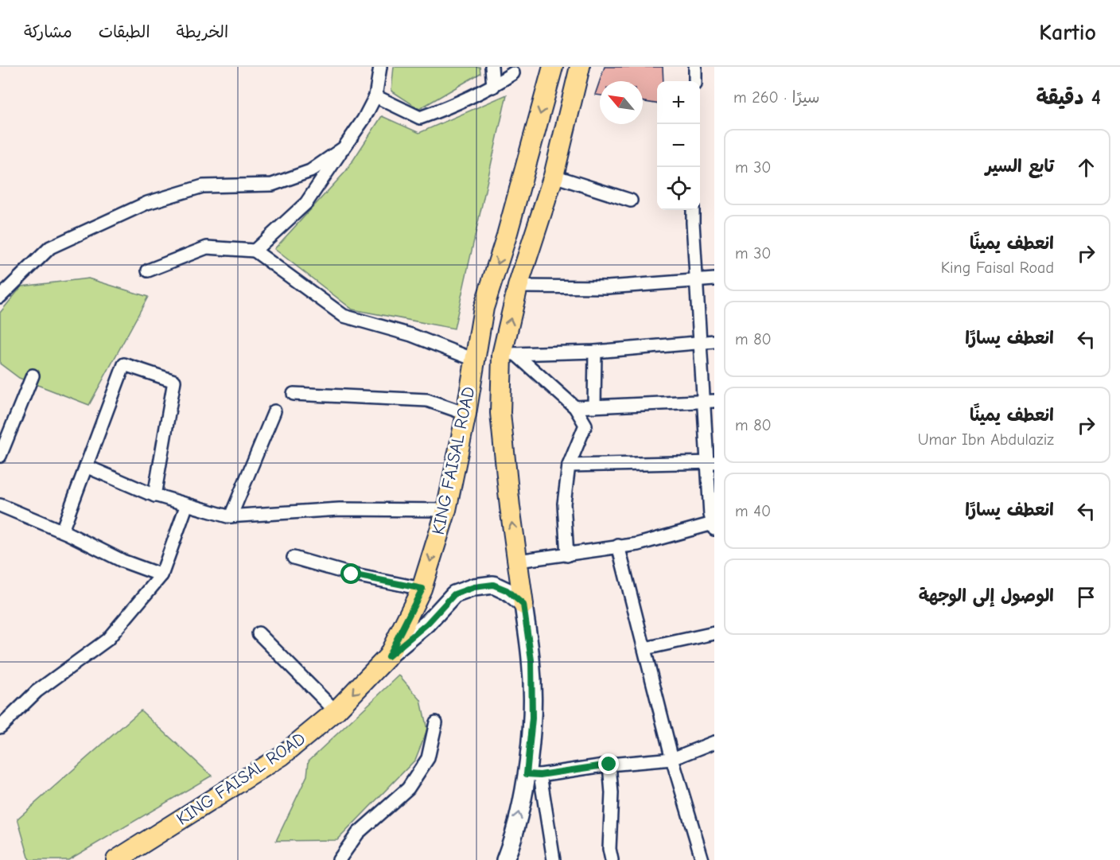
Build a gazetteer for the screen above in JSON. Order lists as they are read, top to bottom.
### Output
{
  "streets": {
    "main road": ["KING FAISAL ROAD"]
  },
  "north": "top left",
  "page": {
    "header": "Kartio",
    "nav": ["الخريطة", "الطبقات", "مشاركة"],
    "heading": ["4 دقيقة", "سيرًا · 260 m"],
    "map_buttons": ["+", "−"],
    "list": [
      ["تابع السير", "30 m"],
      ["انعطف يمينًا", "King Faisal Road", "30 m"],
      ["انعطف يسارًا", "80 m"],
      ["انعطف يمينًا", "Umar Ibn Abdulaziz", "80 m"],
      ["انعطف يسارًا", "40 m"],
      "الوصول إلى الوجهة"
    ]
  }
}
